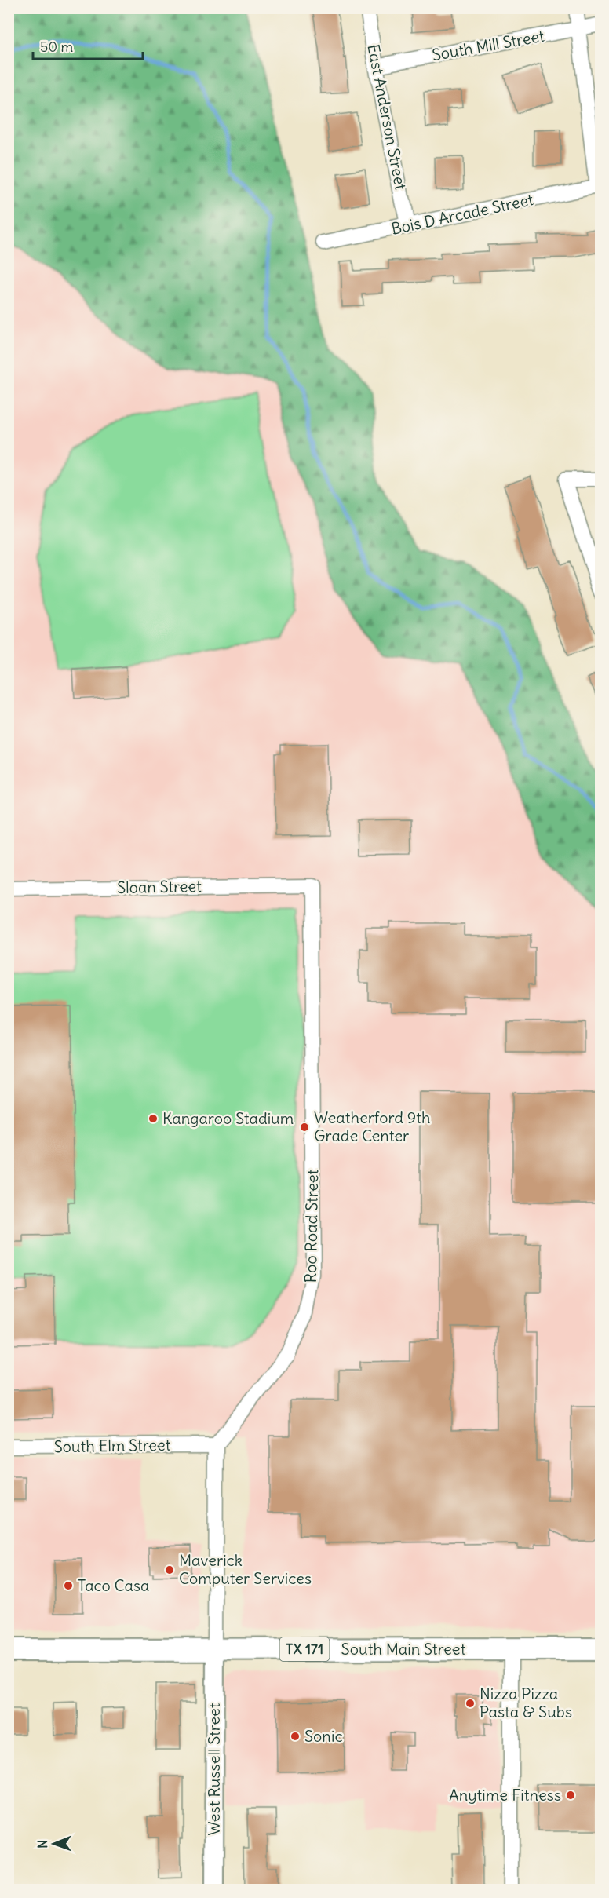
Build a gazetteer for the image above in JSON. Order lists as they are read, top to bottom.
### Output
{
  "streets": {
    "main road": ["TX 171", "South Main Street"],
    "street": [
      "South Mill Street",
      "East Anderson Street",
      "Bois D Arcade Street",
      "Sloan Street",
      "Roo Road Street",
      "South Elm Street",
      "West Russell Street"
    ]
  },
  "crossings": [
    ["South Mill Street", "East Anderson Street"],
    ["East Anderson Street", "Bois D Arcade Street"],
    ["Sloan Street", "Roo Road Street"],
    ["Roo Road Street", "South Elm Street"],
    ["South Main Street", "West Russell Street"]
  ],
  "places": [
    "Kangaroo Stadium",
    "Weatherford 9th Grade Center",
    "Maverick Computer Services",
    "Taco Casa",
    "Nizza Pizza Pasta & Subs",
    "Sonic",
    "Anytime Fitness"
  ],
  "scale_bar": "50 m",
  "north": "left"
}
